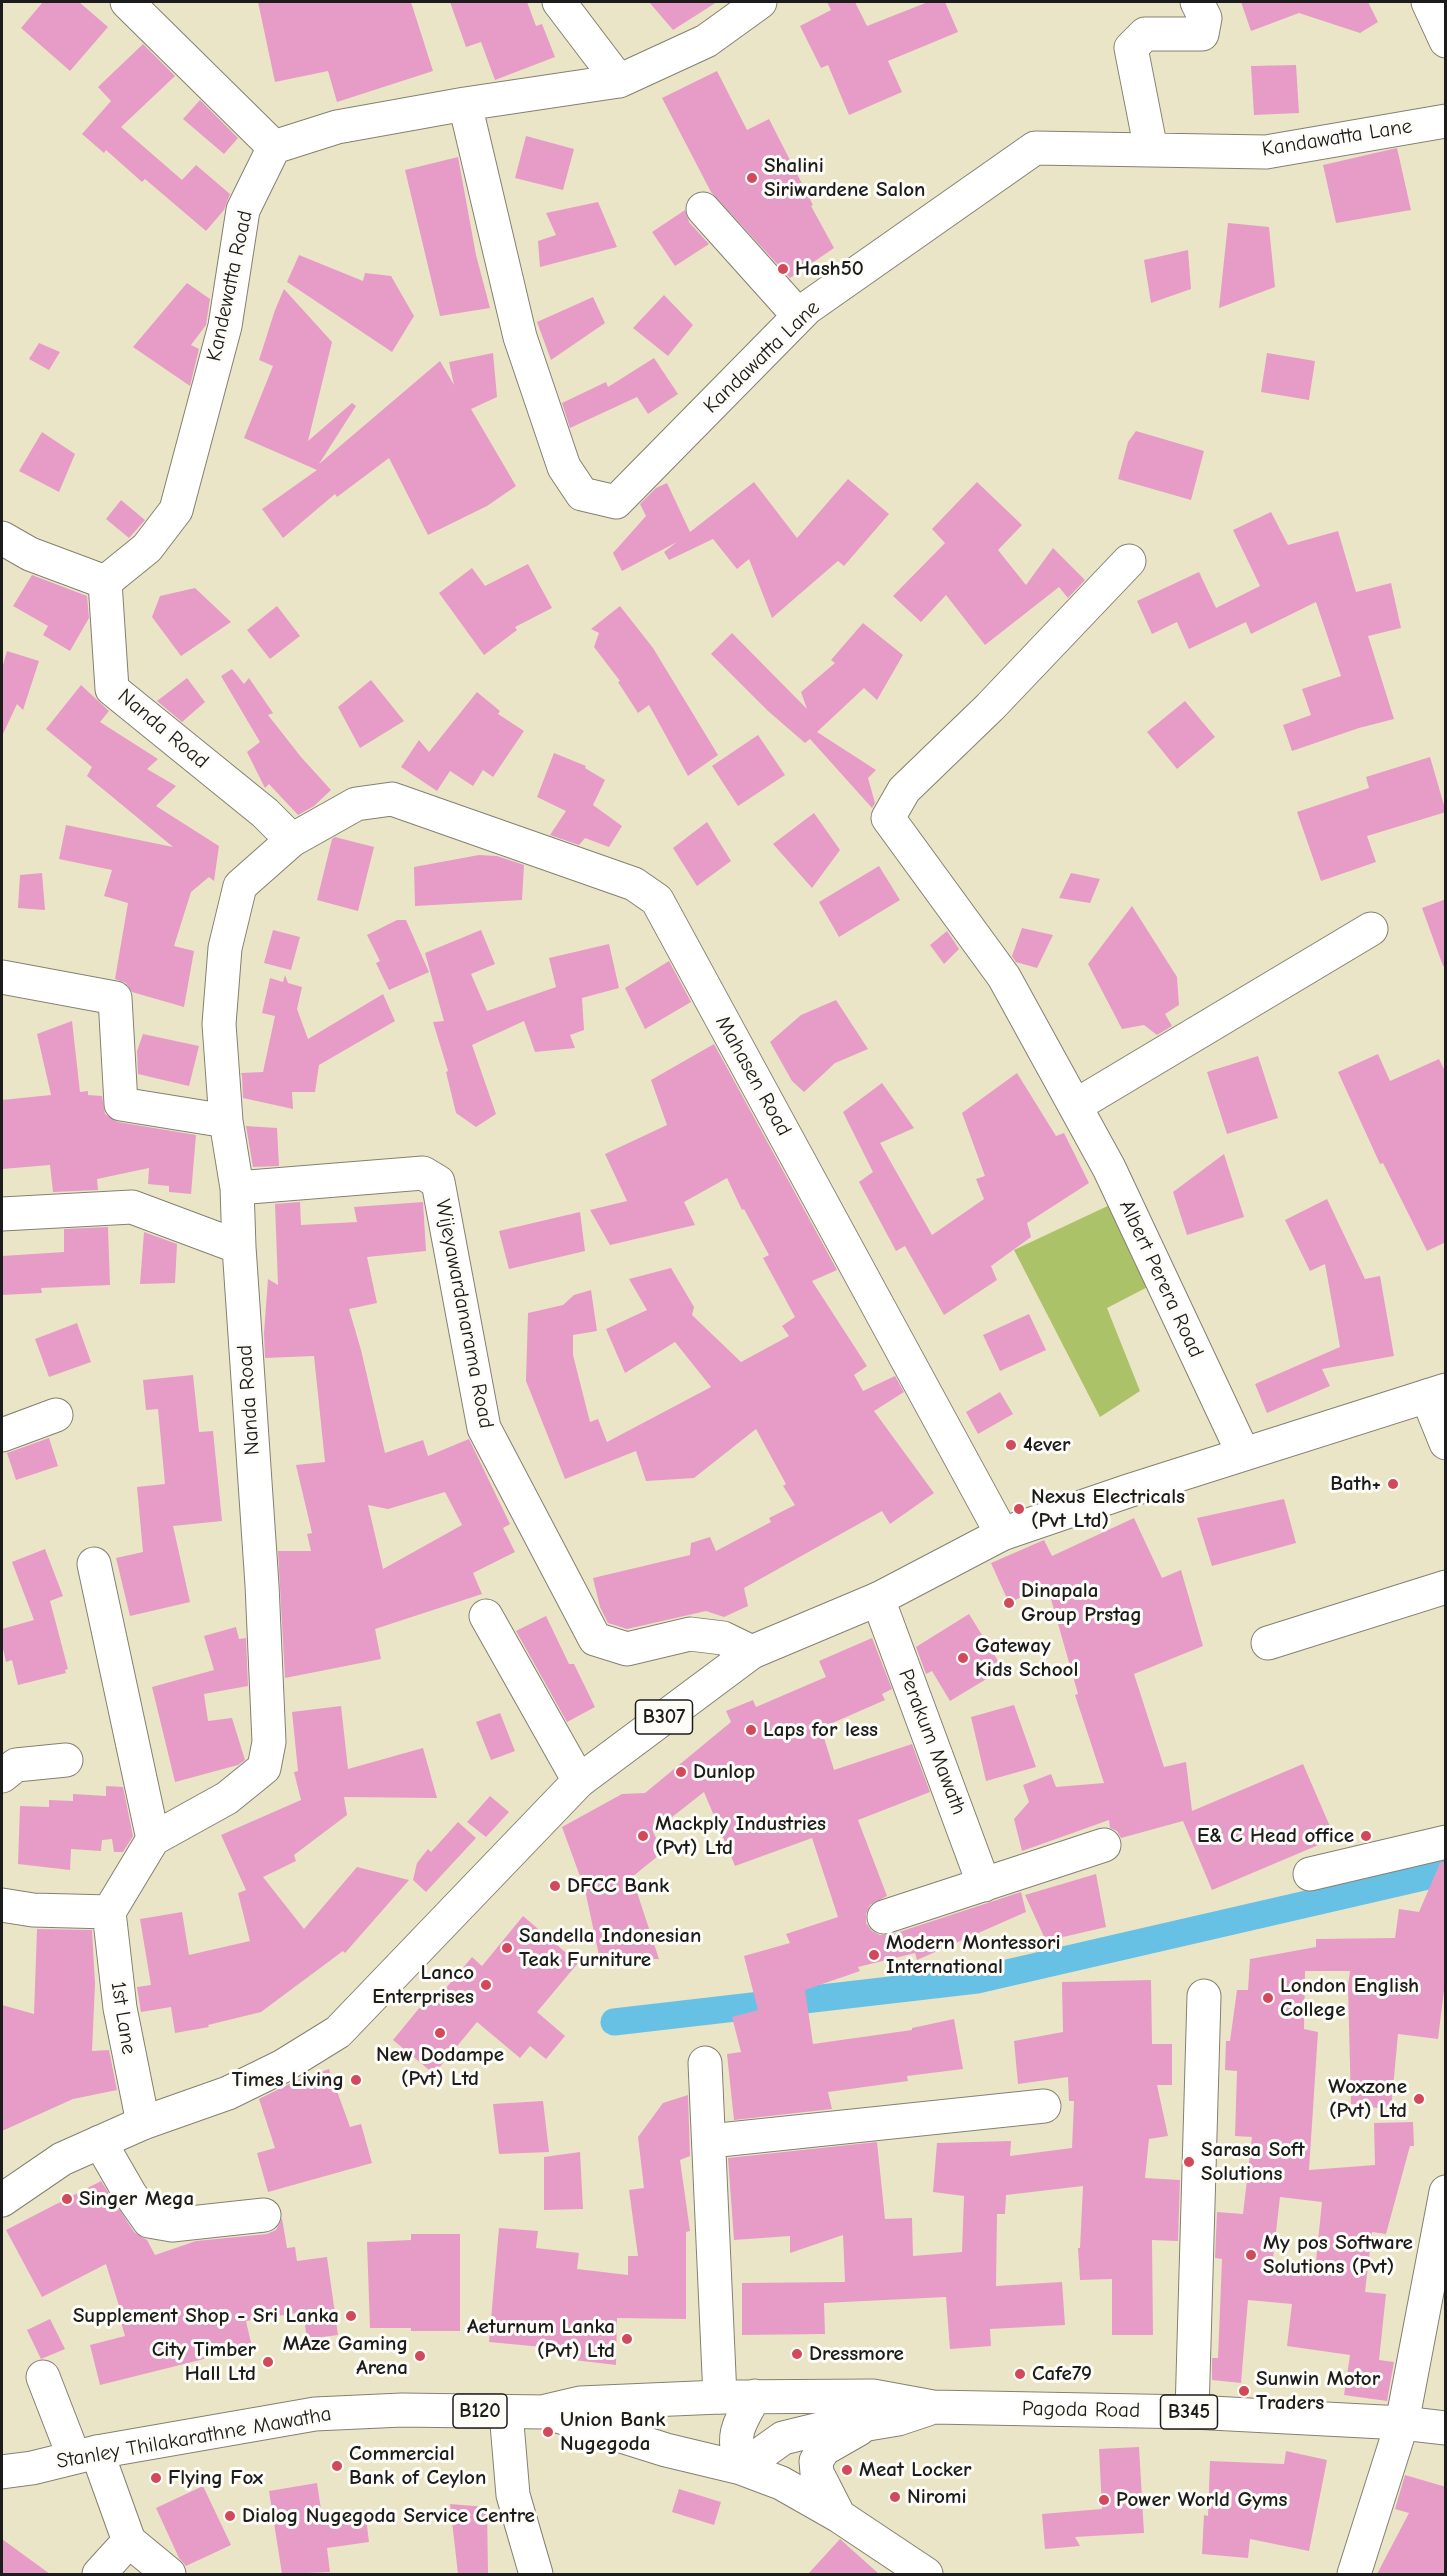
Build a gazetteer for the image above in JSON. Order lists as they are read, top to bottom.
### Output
{
  "streets": {
    "street": [
      "Kandawatta Lane",
      "Kandewatta Road",
      "Nanda Road",
      "Mahasen Road",
      "Albert Perera Road",
      "Wijeyawardanarama Road",
      "B307",
      "Perakum Mawath",
      "1st Lane",
      "Pagoda Road",
      "B120",
      "B345",
      "Stanley Thilakarathne Mawatha"
    ]
  },
  "crossings": [
    ["Kandewatta Road", "Nanda Road"],
    ["Nanda Road", "Mahasen Road"],
    ["Nanda Road", "Wijeyawardanarama Road"],
    ["Nanda Road", "1st Lane"],
    ["Mahasen Road", "B307"],
    ["Albert Perera Road", "B307"],
    ["Wijeyawardanarama Road", "B307"],
    ["B307", "Perakum Mawath"],
    ["B307", "1st Lane"],
    ["Pagoda Road", "Stanley Thilakarathne Mawatha"]
  ],
  "places": [
    "Shalini Siriwardene Salon",
    "Hash50",
    "4ever",
    "Bath+",
    "Nexus Electricals (Pvt Ltd)",
    "Dinapala Group Prstag",
    "Gateway Kids School",
    "Laps for less",
    "Dunlop",
    "Mackply Industries (Pvt) Ltd",
    "E& C Head office",
    "DFCC Bank",
    "Sandella Indonesian Teak Furniture",
    "Modern Montessori International",
    "Lanco Enterprises",
    "London English College",
    "New Dodampe (Pvt) Ltd",
    "Times Living",
    "Woxzone (Pvt) Ltd",
    "Sarasa Soft Solutions",
    "Singer Mega",
    "My pos Software Solutions (Pvt)",
    "Supplement Shop - Sri Lanka",
    "Aeturnum Lanka (Pvt) Ltd",
    "Dressmore",
    "MAze Gaming Arena",
    "City Timber Hall Ltd",
    "Cafe79",
    "Sunwin Motor Traders",
    "Union Bank Nugegoda",
    "Commercial Bank of Ceylon",
    "Meat Locker",
    "Flying Fox",
    "Niromi",
    "Power World Gyms",
    "Dialog Nugegoda Service Centre"
  ]
}
